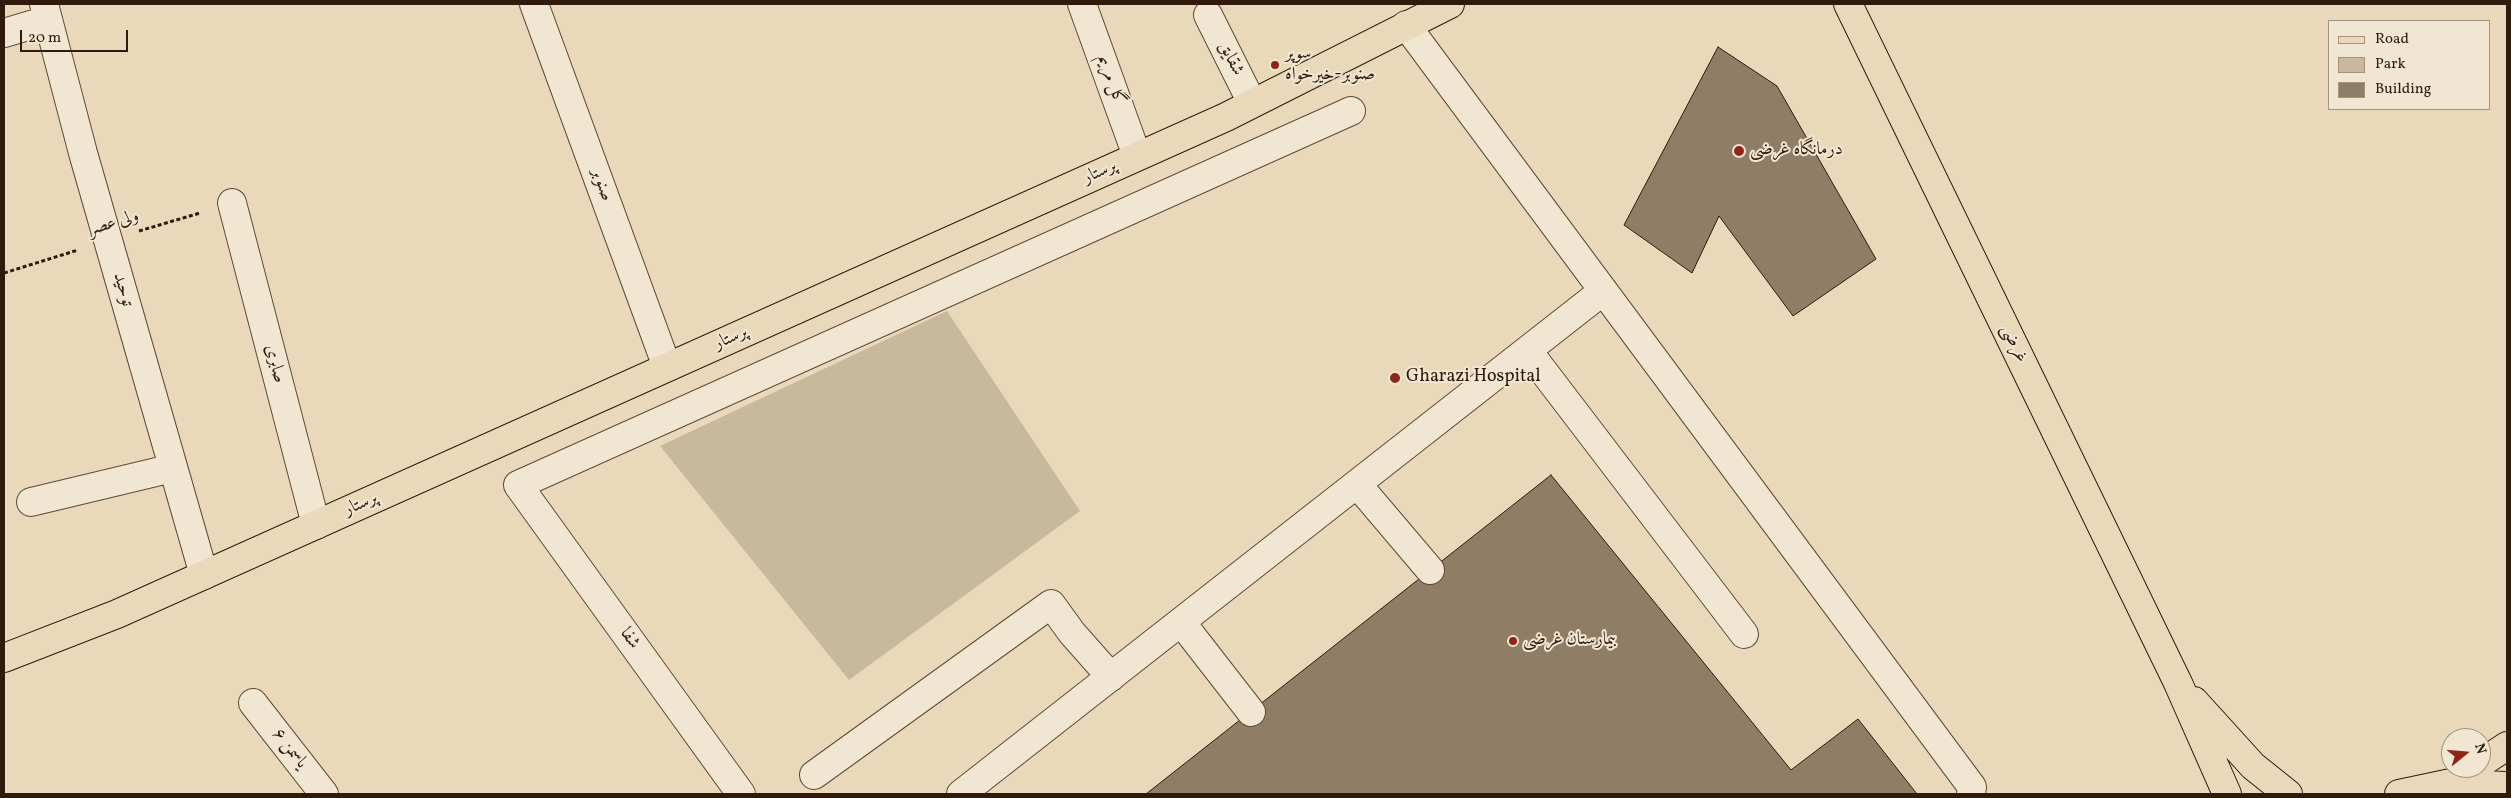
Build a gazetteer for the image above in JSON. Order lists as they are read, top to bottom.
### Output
{
  "streets": {
    "main road": ["پرستار", "غرضی"],
    "street": [
      "شقایق",
      "گل مریم",
      "صنوبر",
      "توحید",
      "صابری",
      "شفا",
      "یاسمن ۶"
    ],
    "path": ["ولی عصر"]
  },
  "crossings": [
    ["شقایق", "پرستار"],
    ["گل مریم", "پرستار"],
    ["پرستار", "صنوبر"],
    ["پرستار", "توحید"],
    ["پرستار", "صابری"],
    ["ولی عصر", "توحید"],
    ["ولی عصر", "صابری"]
  ],
  "places": [
    "سوپر صنوبر-خیرخواه",
    "درمانگاه غرضی",
    "Gharazi Hospital",
    "بیمارستان غرضی"
  ],
  "legend": ["Road", "Park", "Building"],
  "scale_bar": "20 m",
  "north": "right"
}
